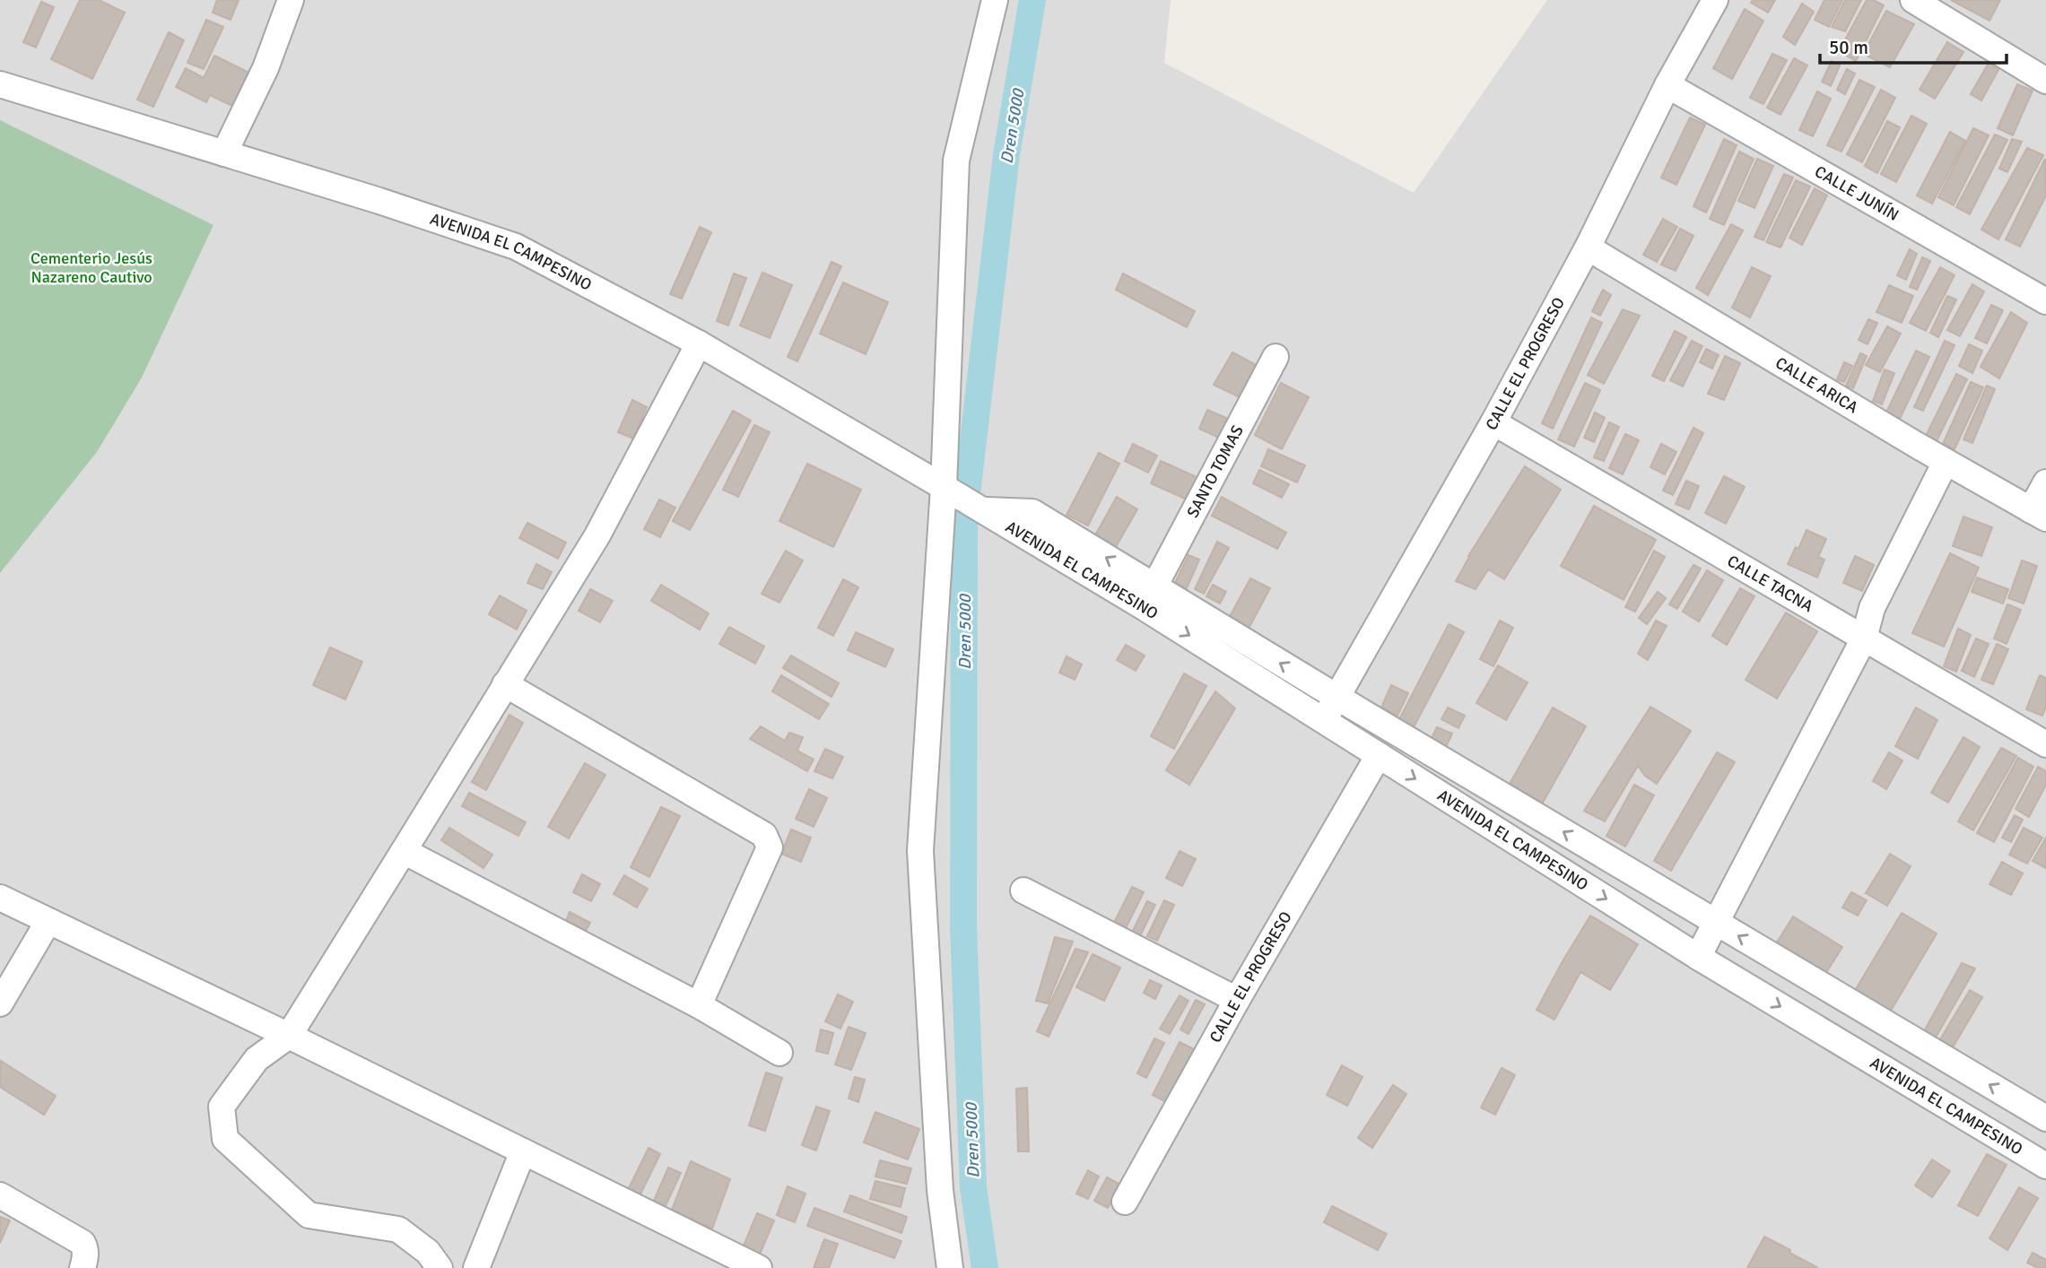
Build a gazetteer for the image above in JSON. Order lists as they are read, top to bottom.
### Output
{
  "streets": {
    "street": [
      "CALLE JUNÍN",
      "AVENIDA EL CAMPESINO",
      "CALLE EL PROGRESO",
      "CALLE ARICA",
      "SANTO TOMAS",
      "CALLE TACNA"
    ]
  },
  "crossings": [
    ["CALLE JUNÍN", "CALLE EL PROGRESO"],
    ["AVENIDA EL CAMPESINO", "CALLE EL PROGRESO"],
    ["AVENIDA EL CAMPESINO", "SANTO TOMAS"],
    ["CALLE EL PROGRESO", "CALLE ARICA"],
    ["CALLE EL PROGRESO", "CALLE TACNA"]
  ],
  "water": ["Dren 5000"],
  "parks": ["Cementerio Jesús Nazareno Cautivo"],
  "scale_bar": "50 m"
}
